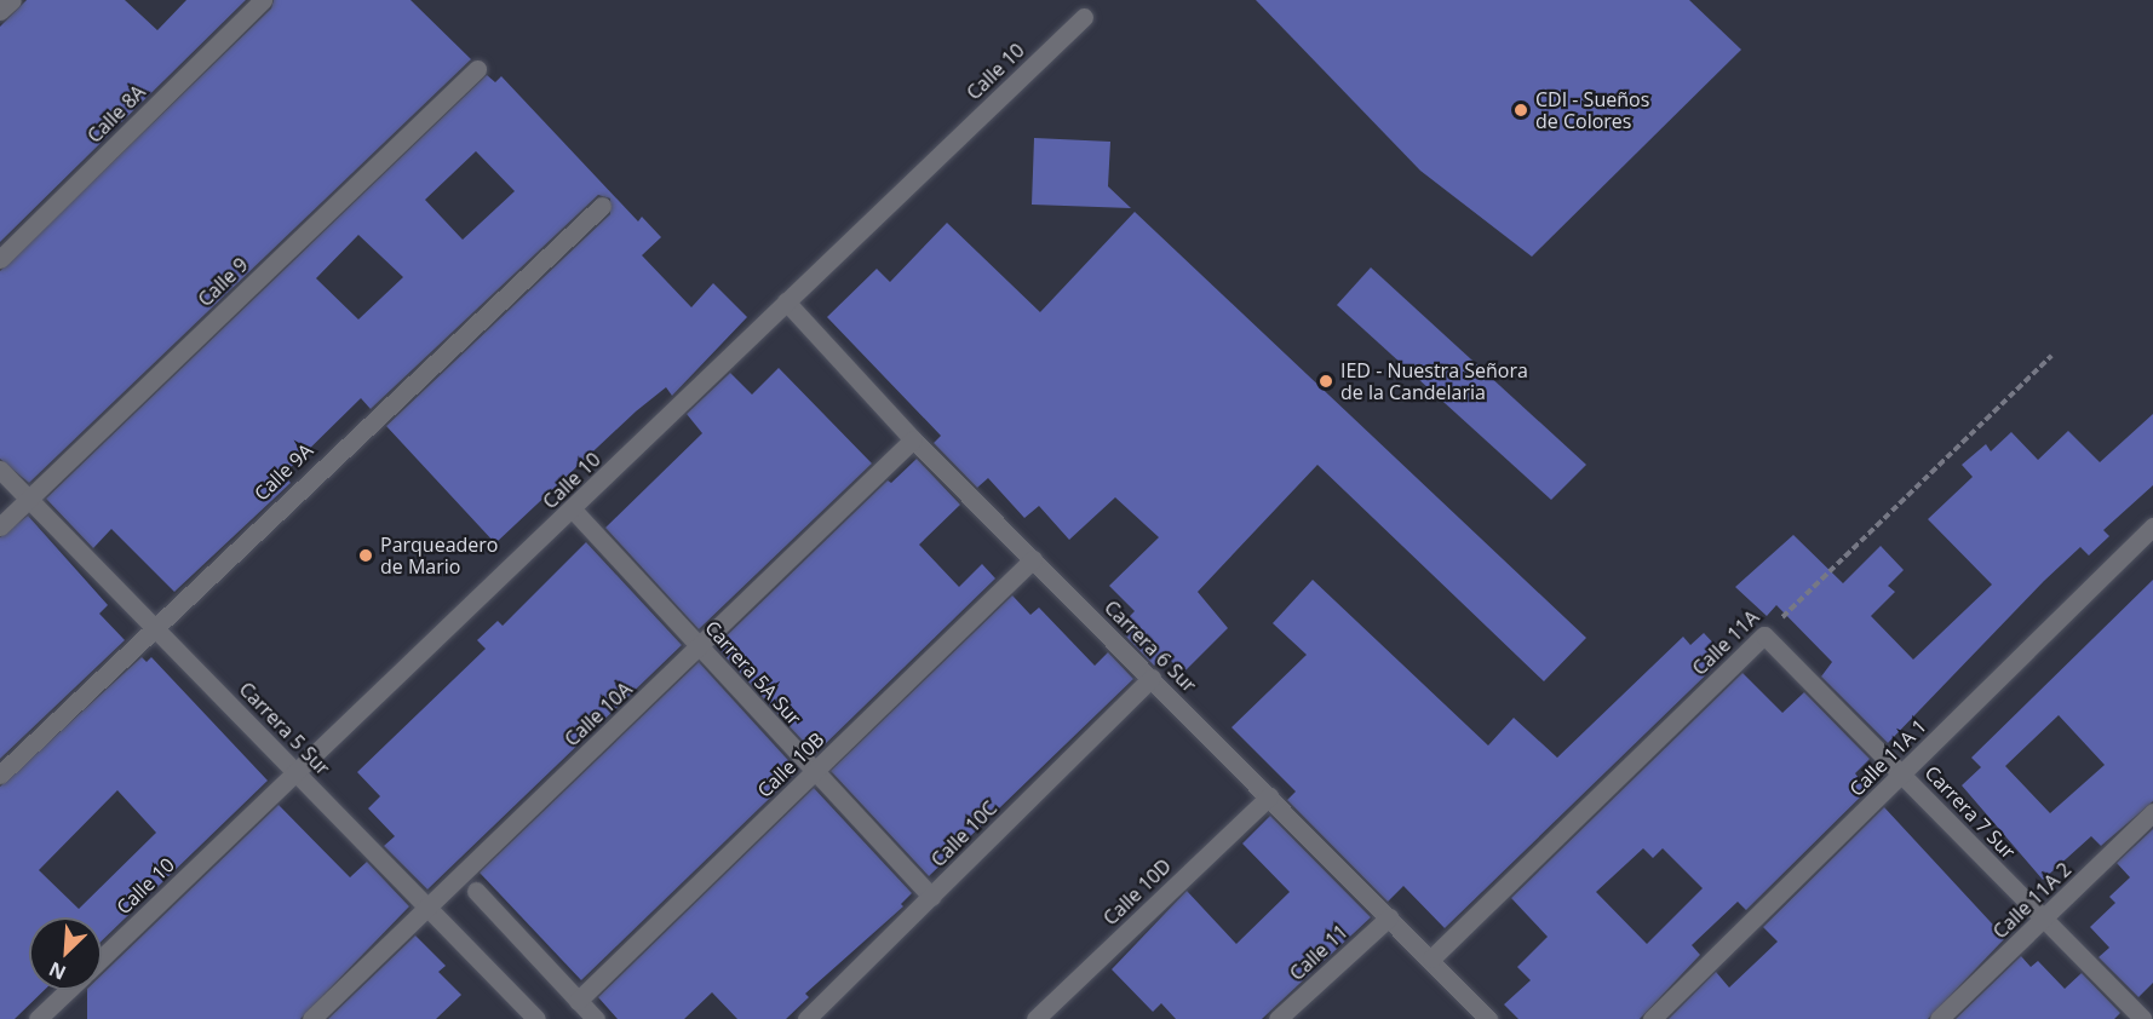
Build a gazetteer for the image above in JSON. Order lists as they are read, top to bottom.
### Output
{
  "streets": {
    "street": [
      "Calle 10",
      "Calle 8A",
      "Calle 9",
      "Calle 9A",
      "Calle 11A",
      "Carrera 6 Sur",
      "Carrera 5A Sur",
      "Calle 10A",
      "Carrera 5 Sur",
      "Calle 11A 1",
      "Calle 10B",
      "Carrera 7 Sur",
      "Calle 10C",
      "Calle 10D",
      "Calle 11A 2",
      "Calle 11"
    ]
  },
  "crossings": [
    ["Calle 10", "Carrera 6 Sur"],
    ["Calle 10", "Carrera 5A Sur"],
    ["Calle 10", "Carrera 5 Sur"],
    ["Calle 9", "Carrera 5 Sur"],
    ["Calle 9A", "Carrera 5 Sur"],
    ["Calle 11A", "Carrera 6 Sur"],
    ["Calle 11A", "Carrera 7 Sur"],
    ["Carrera 6 Sur", "Calle 10A"],
    ["Carrera 6 Sur", "Calle 10B"],
    ["Carrera 6 Sur", "Calle 10C"],
    ["Carrera 6 Sur", "Calle 10D"],
    ["Carrera 6 Sur", "Calle 11"],
    ["Carrera 5A Sur", "Calle 10A"],
    ["Carrera 5A Sur", "Calle 10B"],
    ["Carrera 5A Sur", "Calle 10C"],
    ["Calle 10A", "Carrera 5 Sur"],
    ["Calle 11A 1", "Carrera 7 Sur"],
    ["Carrera 7 Sur", "Calle 11A 2"]
  ],
  "places": ["CDI - Sueños de Colores", "IED - Nuestra Señora de la Candelaria", "Parqueadero de Mario"],
  "north": "bottom left"
}
